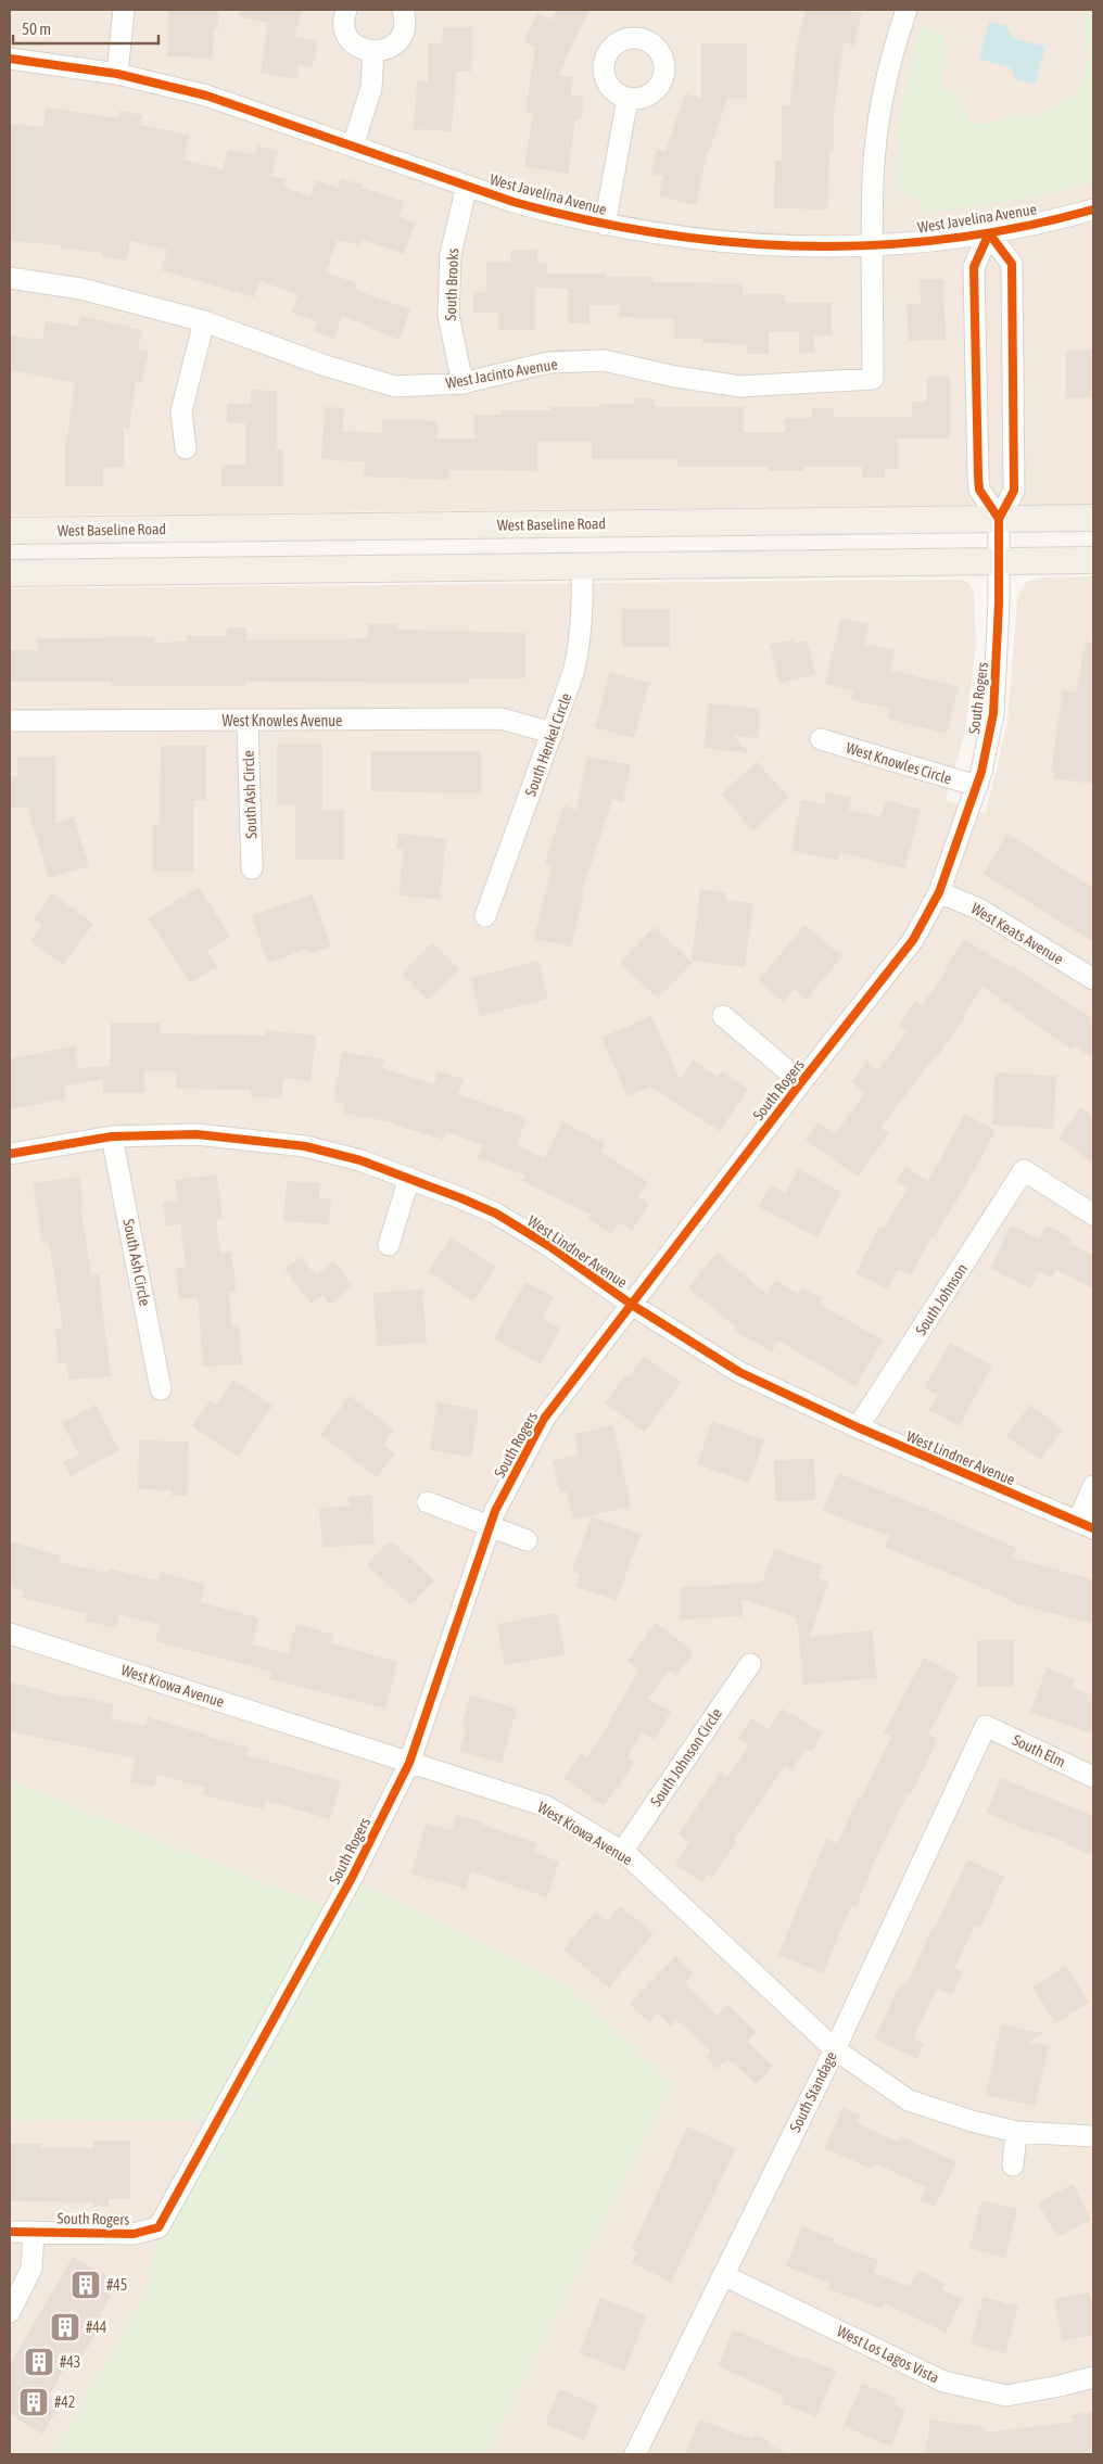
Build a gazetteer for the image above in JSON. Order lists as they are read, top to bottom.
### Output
{
  "streets": {
    "main road": ["West Baseline Road"],
    "street": [
      "West Javelina Avenue",
      "South Brooks",
      "West Jacinto Avenue",
      "South Rogers",
      "West Knowles Avenue",
      "South Henkel Circle",
      "West Knowles Circle",
      "South Ash Circle",
      "West Keats Avenue",
      "West Lindner Avenue",
      "South Johnson",
      "West Kiowa Avenue",
      "South Elm",
      "South Johnson Circle",
      "South Standage",
      "West Los Lagos Vista"
    ]
  },
  "crossings": [
    ["West Javelina Avenue", "South Brooks"],
    ["West Javelina Avenue", "West Jacinto Avenue"],
    ["West Javelina Avenue", "South Rogers"],
    ["South Brooks", "West Jacinto Avenue"],
    ["West Baseline Road", "South Rogers"],
    ["South Rogers", "West Knowles Circle"],
    ["South Rogers", "West Keats Avenue"],
    ["South Rogers", "West Lindner Avenue"],
    ["South Rogers", "West Kiowa Avenue"],
    ["West Knowles Avenue", "South Henkel Circle"],
    ["West Knowles Avenue", "South Ash Circle"],
    ["South Ash Circle", "West Lindner Avenue"],
    ["West Lindner Avenue", "South Johnson"],
    ["West Kiowa Avenue", "South Johnson Circle"],
    ["West Kiowa Avenue", "South Standage"],
    ["South Elm", "South Standage"],
    ["South Standage", "West Los Lagos Vista"]
  ],
  "places": {
    "building": [
      "#45",
      "#44",
      "#43",
      "#42"
    ]
  },
  "scale_bar": "50 m"
}
